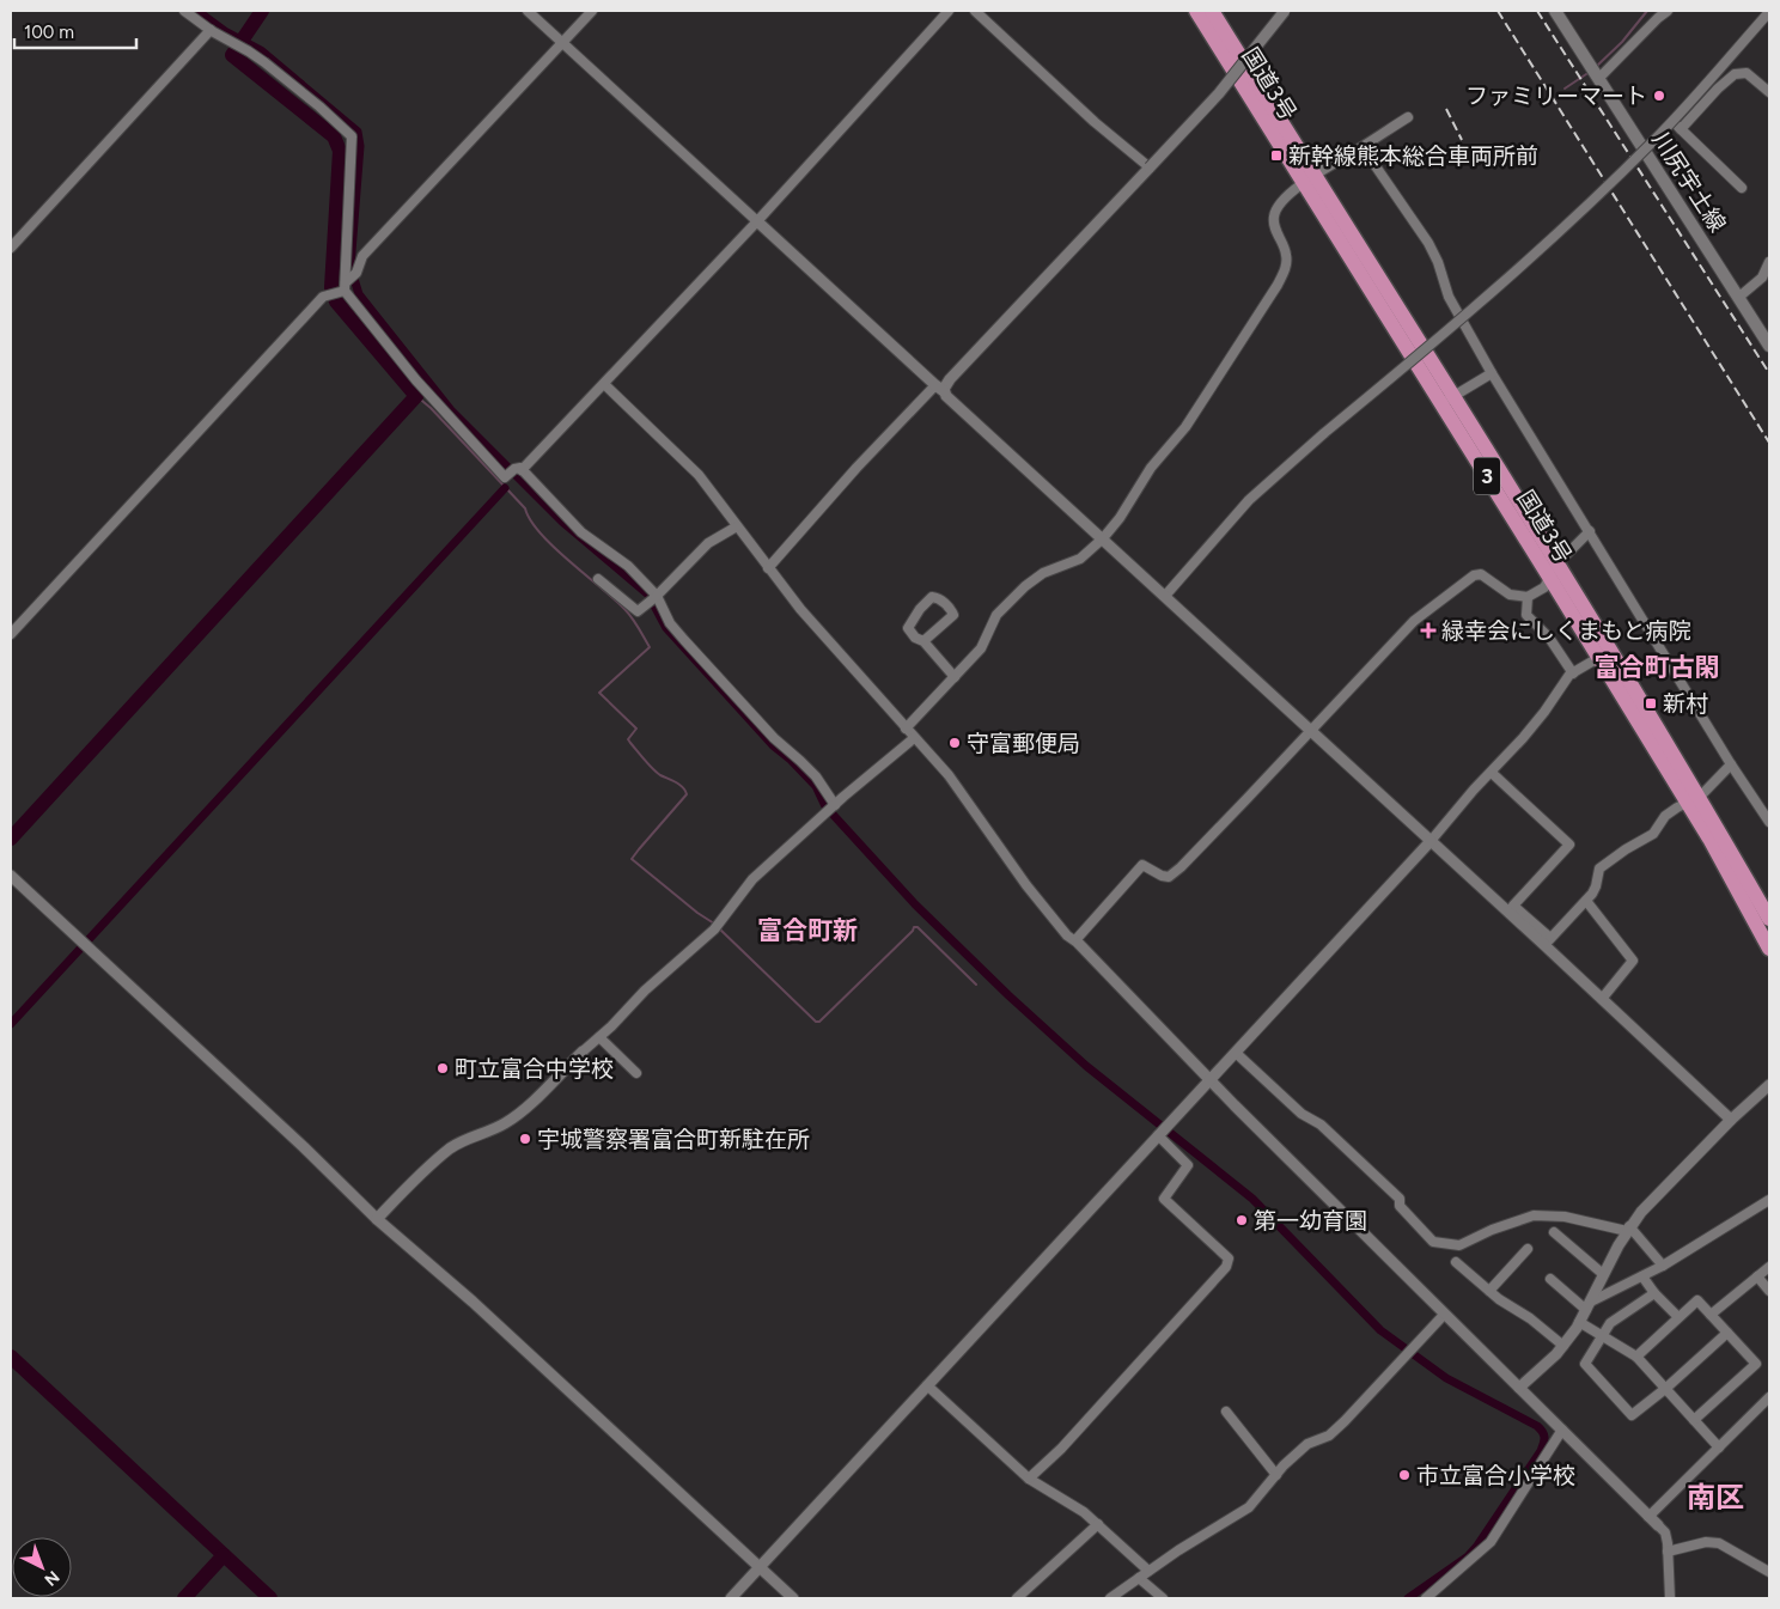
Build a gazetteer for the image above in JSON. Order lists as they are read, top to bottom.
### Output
{
  "streets": {
    "highway": ["国道3号", "3"],
    "main road": ["川尻宇土線"]
  },
  "districts": ["富合町古閑", "富合町新", "南区"],
  "places": {
    "other": [
      "ファミリーマート",
      "守富郵便局",
      "町立富合中学校",
      "宇城警察署富合町新駐在所",
      "第一幼育園",
      "市立富合小学校"
    ],
    "transit": ["新幹線熊本総合車両所前", "新村"],
    "health": ["緑幸会にしくまもと病院"]
  },
  "scale_bar": "100 m",
  "north": "bottom right"
}
